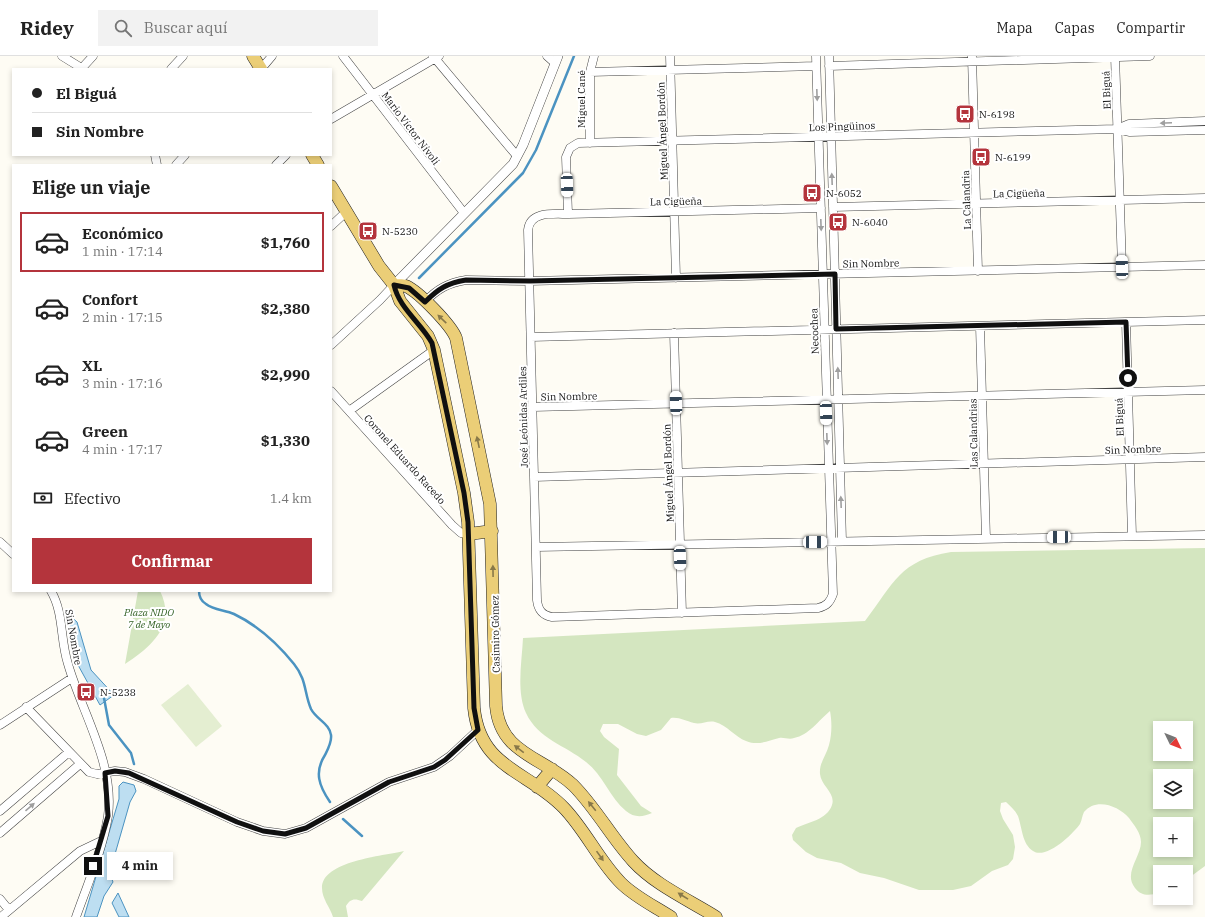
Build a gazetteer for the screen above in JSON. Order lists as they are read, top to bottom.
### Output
{
  "streets": {
    "main road": ["Casimiro Gómez"],
    "street": [
      "El Biguá",
      "Miguel Cané",
      "Los Pingüinos",
      "Mario Víctor Nívoli",
      "Miguel Ángel Bordón",
      "La Cigüeña",
      "La Calandria",
      "Sin Nombre",
      "Necochea",
      "José Leónidas Ardiles",
      "Las Calandrias",
      "Coronel Eduardo Racedo"
    ]
  },
  "crossings": [
    ["El Biguá", "Los Pingüinos"],
    ["El Biguá", "La Cigüeña"],
    ["El Biguá", "Sin Nombre"],
    ["Miguel Cané", "Los Pingüinos"],
    ["Los Pingüinos", "Miguel Ángel Bordón"],
    ["Los Pingüinos", "La Cigüeña"],
    ["Los Pingüinos", "La Calandria"],
    ["Los Pingüinos", "Necochea"],
    ["Miguel Ángel Bordón", "La Cigüeña"],
    ["Miguel Ángel Bordón", "Sin Nombre"],
    ["Miguel Ángel Bordón", "Necochea"],
    ["Miguel Ángel Bordón", "José Leónidas Ardiles"],
    ["La Cigüeña", "La Calandria"],
    ["La Cigüeña", "Necochea"],
    ["La Cigüeña", "José Leónidas Ardiles"],
    ["La Calandria", "Sin Nombre"],
    ["Sin Nombre", "Necochea"],
    ["Sin Nombre", "José Leónidas Ardiles"],
    ["Sin Nombre", "Las Calandrias"],
    ["Sin Nombre", "Casimiro Gómez"],
    ["Necochea", "José Leónidas Ardiles"]
  ],
  "parks": ["Plaza NIDO 7 de Mayo"],
  "places": {
    "bus stop": [
      "N-6198",
      "N-6199",
      "N-6052",
      "N-6040",
      "N-5230",
      "N-5238"
    ]
  },
  "north": "bottom right",
  "page": {
    "header": "Ridey",
    "search": "Buscar aquí",
    "nav": ["Mapa", "Capas", "Compartir"],
    "banner": ["El Biguá", "Sin Nombre"],
    "heading": "Elige un viaje",
    "list": [
      {
        "name": "Económico",
        "note": "1 min · 17:14",
        "value": "$1,760"
      },
      {
        "name": "Confort",
        "note": "2 min · 17:15",
        "value": "$2,380"
      },
      {
        "name": "XL",
        "note": "3 min · 17:16",
        "value": "$2,990"
      },
      {
        "name": "Green",
        "note": "4 min · 17:17",
        "value": "$1,330"
      }
    ],
    "pay": ["Efectivo", "1.4 km"],
    "buttons": "Confirmar",
    "map_buttons": ["+", "−"],
    "bubble": "4 min"
  }
}
